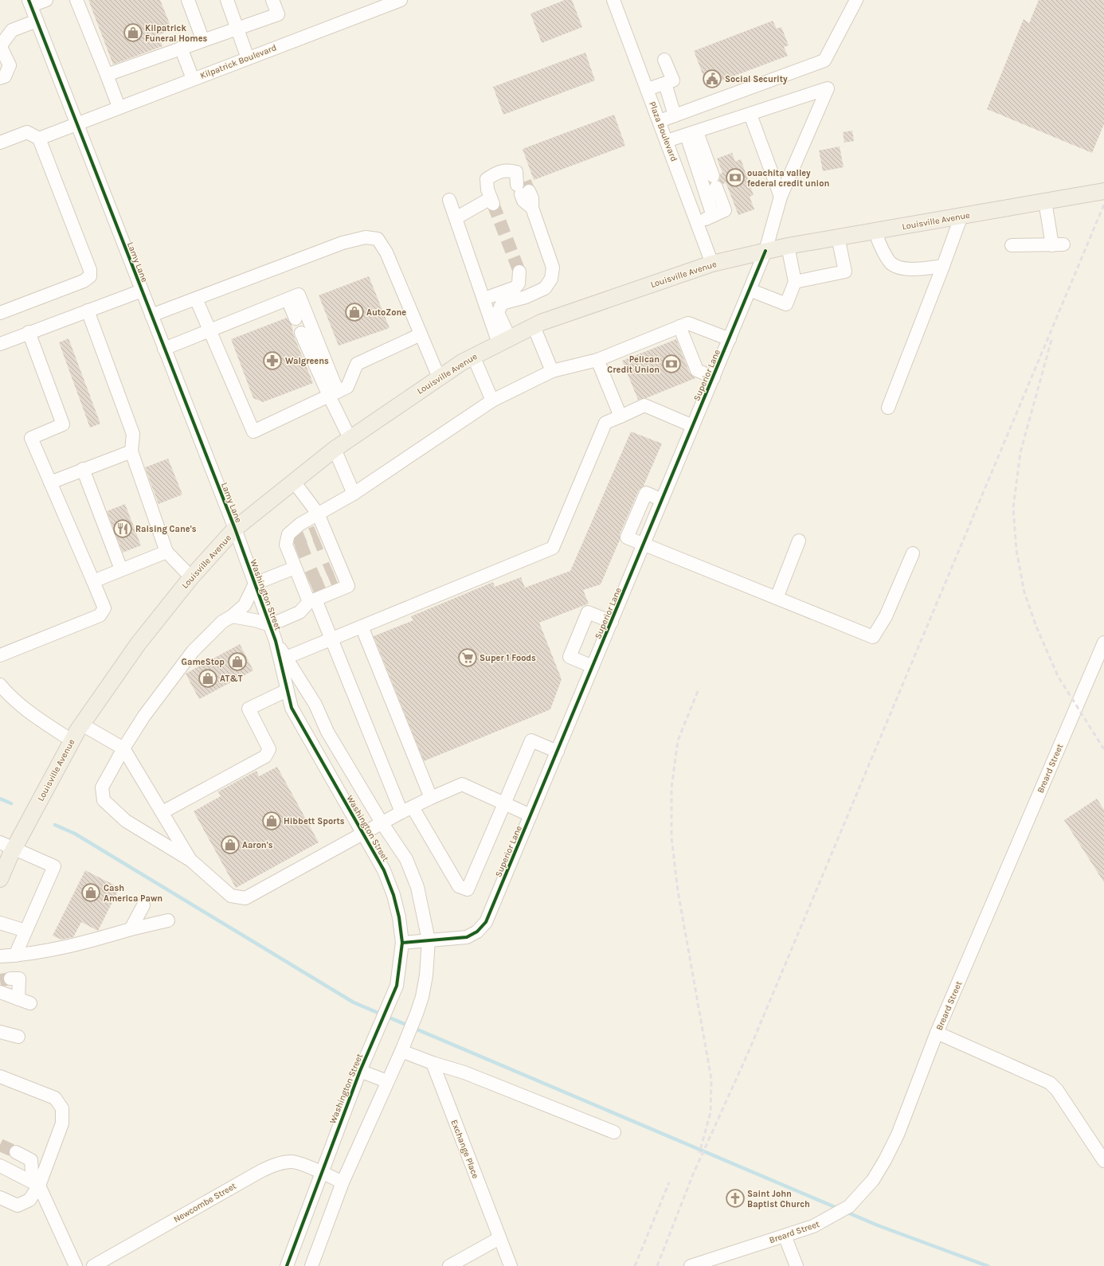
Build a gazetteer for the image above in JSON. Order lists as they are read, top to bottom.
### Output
{
  "streets": {
    "main road": ["Louisville Avenue"],
    "street": [
      "Kilpatrick Boulevard",
      "Plaza Boulevard",
      "Lamy Lane",
      "Superior Lane",
      "Washington Street",
      "Breard Street",
      "Exchange Place",
      "Newcombe Street"
    ]
  },
  "crossings": [
    ["Kilpatrick Boulevard", "Lamy Lane"],
    ["Plaza Boulevard", "Louisville Avenue"],
    ["Louisville Avenue", "Lamy Lane"],
    ["Louisville Avenue", "Superior Lane"],
    ["Louisville Avenue", "Washington Street"],
    ["Lamy Lane", "Washington Street"],
    ["Superior Lane", "Washington Street"],
    ["Washington Street", "Newcombe Street"]
  ],
  "places": {
    "shop": [
      "Kilpatrick Funeral Homes",
      "AutoZone",
      "GameStop",
      "AT&T",
      "Hibbett Sports",
      "Aaron's",
      "Cash America Pawn"
    ],
    "public building": ["Social Security"],
    "bank": ["ouachita valley federal credit union", "Pelican Credit Union"],
    "pharmacy": ["Walgreens"],
    "restaurant": ["Raising Cane's"],
    "supermarket": ["Super 1 Foods"],
    "church": ["Saint John Baptist Church"]
  }
}
